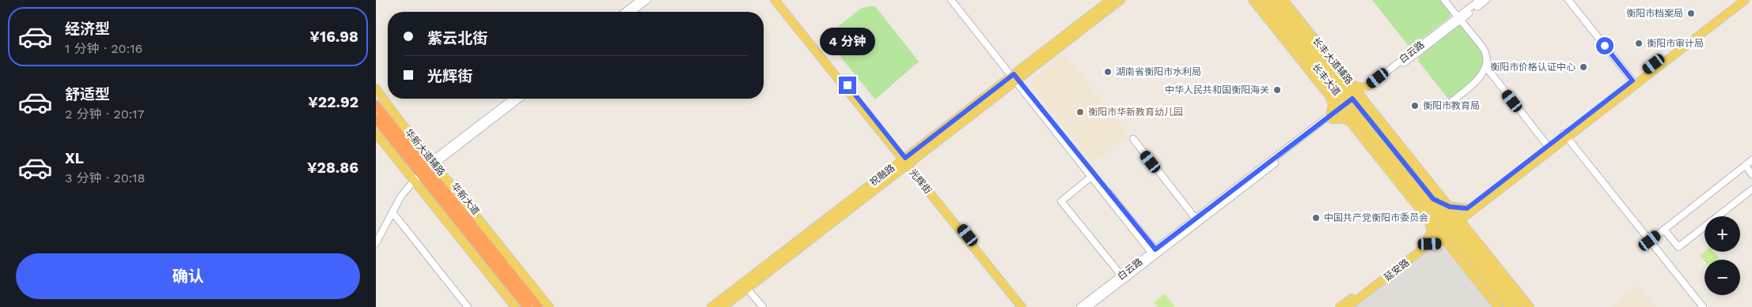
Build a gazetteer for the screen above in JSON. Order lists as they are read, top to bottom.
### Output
{
  "streets": {
    "highway": ["华新大道"],
    "main road": [
      "长丰大道辅路",
      "长丰大道",
      "华新大道辅路",
      "祝融路",
      "光辉街",
      "延安路"
    ],
    "street": ["白云路"]
  },
  "crossings": [
    ["白云路", "长丰大道辅路"],
    ["白云路", "长丰大道"],
    ["长丰大道辅路", "长丰大道"],
    ["长丰大道辅路", "延安路"],
    ["长丰大道", "延安路"],
    ["华新大道辅路", "华新大道"],
    ["祝融路", "光辉街"]
  ],
  "places": [
    "衡阳市档案局",
    "衡阳市审计局",
    "衡阳市价格认证中心",
    "湖南省衡阳市水利局",
    "中华人民共和国衡阳海关",
    "衡阳市教育局",
    "衡阳市华新教育幼儿园",
    "中国共产党衡阳市委员会"
  ],
  "page": {
    "list": [
      {
        "name": "经济型",
        "note": "1 分钟 · 20:16",
        "value": "¥16.98"
      },
      {
        "name": "舒适型",
        "note": "2 分钟 · 20:17",
        "value": "¥22.92"
      },
      {
        "name": "XL",
        "note": "3 分钟 · 20:18",
        "value": "¥28.86"
      }
    ],
    "banner": ["紫云北街", "光辉街"],
    "bubble": "4 分钟",
    "map_buttons": ["+", "−"],
    "buttons": "确认"
  }
}
